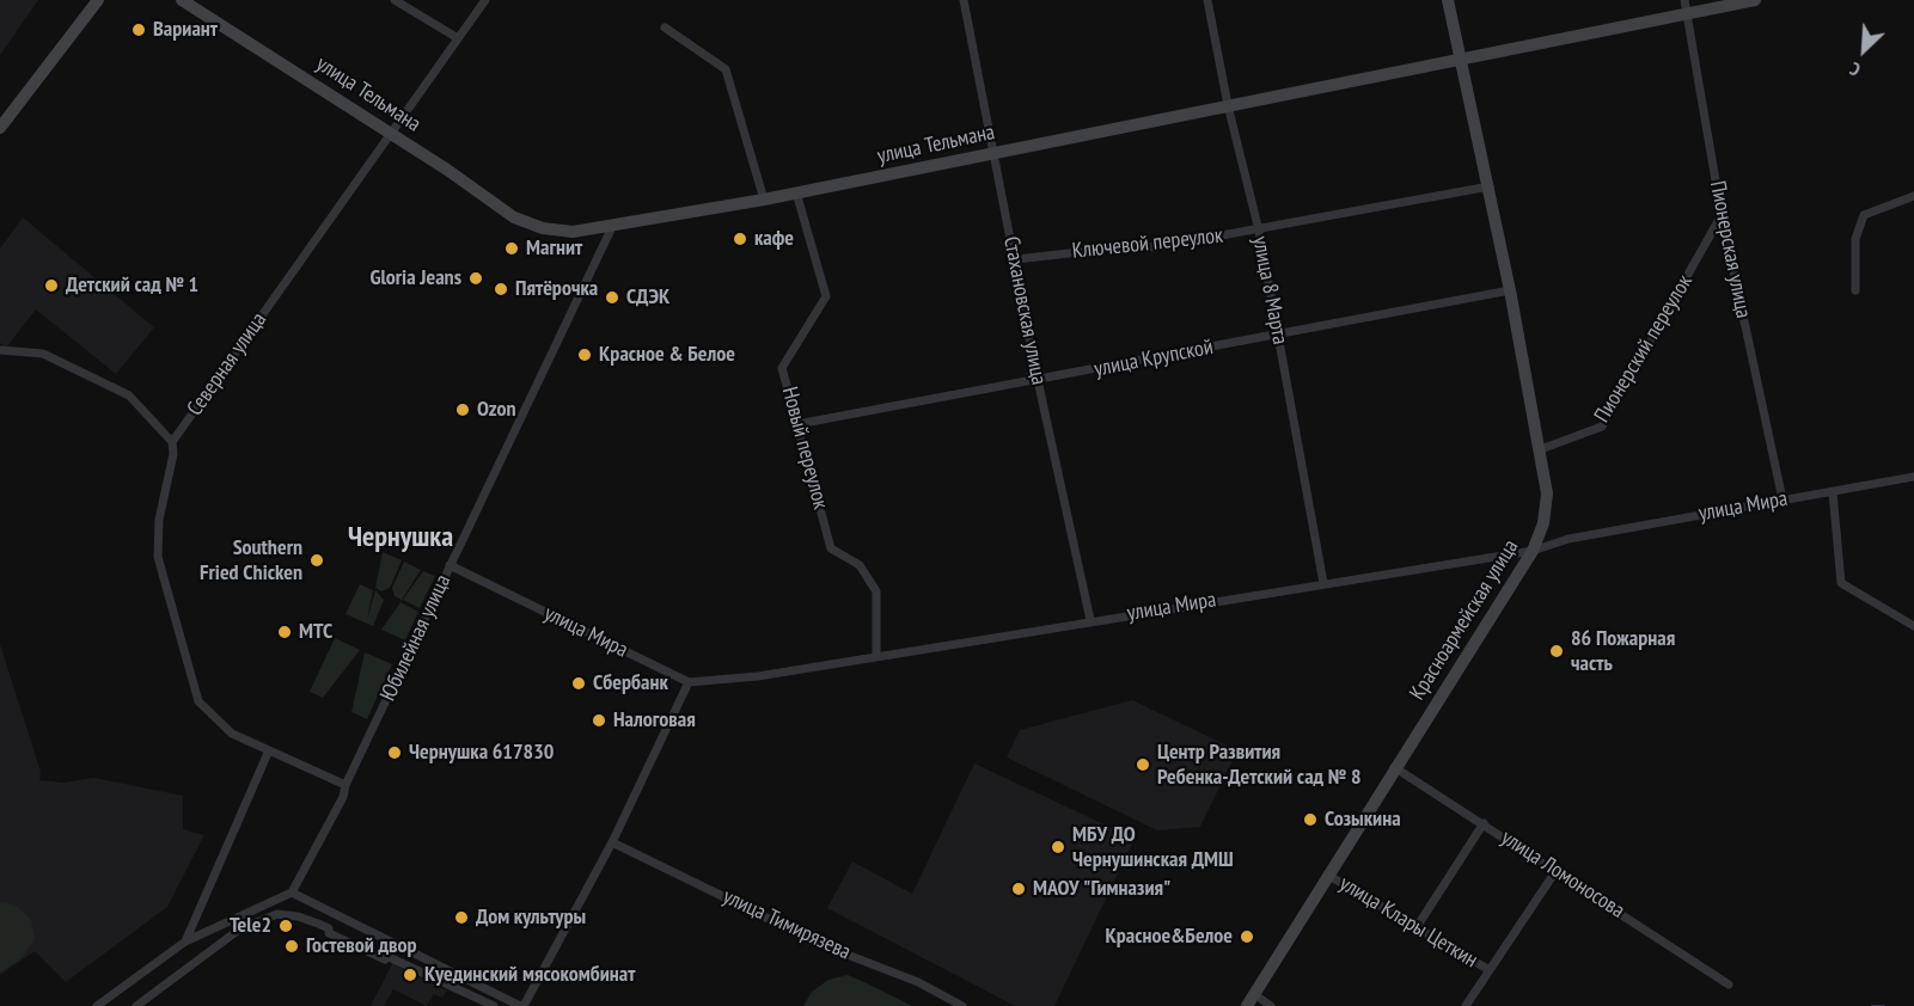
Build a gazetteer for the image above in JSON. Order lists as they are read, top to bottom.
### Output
{
  "streets": {
    "street": [
      "улица Тельмана",
      "Ключевой переулок",
      "Пионерская улица",
      "улица 8 Марта",
      "Стахановская улица",
      "Пионерский переулок",
      "улица Крупской",
      "Северная улица",
      "Новый переулок",
      "улица Мира",
      "Красноармейская улица",
      "Юбилейная улица",
      "улица Ломоносова",
      "улица Клары Цеткин",
      "улица Тимирязева"
    ]
  },
  "crossings": [
    ["улица Тельмана", "Пионерская улица"],
    ["улица Тельмана", "улица 8 Марта"],
    ["улица Тельмана", "Стахановская улица"],
    ["улица Тельмана", "Северная улица"],
    ["улица Тельмана", "Новый переулок"],
    ["улица Тельмана", "Красноармейская улица"],
    ["улица Тельмана", "Юбилейная улица"],
    ["Ключевой переулок", "улица 8 Марта"],
    ["Ключевой переулок", "Стахановская улица"],
    ["Ключевой переулок", "Красноармейская улица"],
    ["Пионерская улица", "Пионерский переулок"],
    ["Пионерская улица", "улица Мира"],
    ["улица 8 Марта", "улица Крупской"],
    ["улица 8 Марта", "улица Мира"],
    ["Стахановская улица", "улица Крупской"],
    ["Стахановская улица", "улица Мира"],
    ["Пионерский переулок", "Красноармейская улица"],
    ["улица Крупской", "Новый переулок"],
    ["улица Крупской", "Красноармейская улица"],
    ["Северная улица", "Юбилейная улица"],
    ["Новый переулок", "улица Мира"],
    ["улица Мира", "Красноармейская улица"],
    ["улица Мира", "Юбилейная улица"],
    ["Красноармейская улица", "улица Ломоносова"],
    ["Красноармейская улица", "улица Клары Цеткин"]
  ],
  "districts": ["Чернушка"],
  "places": [
    "Вариант",
    "кафе",
    "Магнит",
    "Gloria Jeans",
    "Детский сад № 1",
    "Пятёрочка",
    "СДЭК",
    "Красное & Белое",
    "Ozon",
    "Southern Fried Chicken",
    "МТС",
    "86 Пожарная часть",
    "Сбербанк",
    "Налоговая",
    "Чернушка 617830",
    "Центр Развития Ребенка-Детский сад № 8",
    "Созыкина",
    "МБУ ДО Чернушинская ДМШ",
    "МАОУ \"Гимназия\"",
    "Дом культуры",
    "Tele2",
    "Красное&Белое",
    "Гостевой двор",
    "Куединский мясокомбинат"
  ],
  "north": "bottom left"
}
